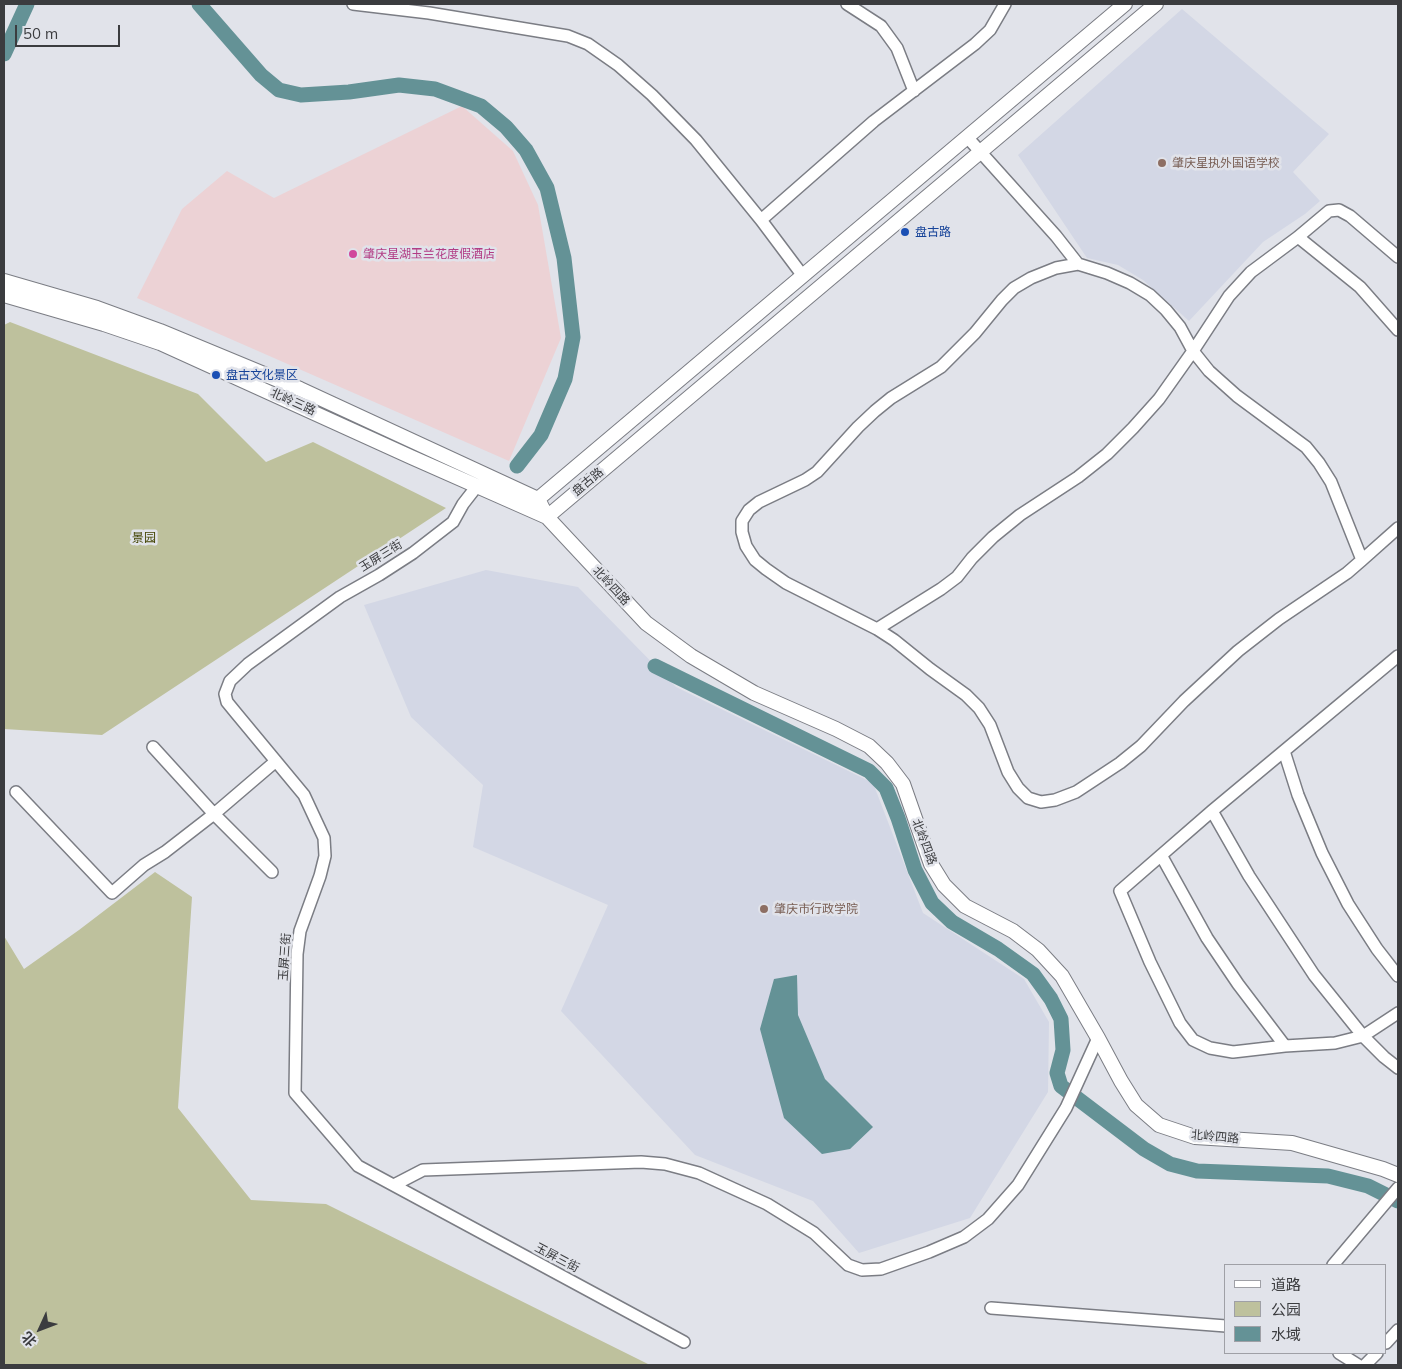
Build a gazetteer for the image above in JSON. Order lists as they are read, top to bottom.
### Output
{
  "streets": {
    "street": [
      "北岭三路",
      "盘古路",
      "玉屏三街",
      "北岭四路"
    ]
  },
  "crossings": [
    ["北岭三路", "盘古路"],
    ["北岭三路", "玉屏三街"],
    ["北岭三路", "北岭四路"],
    ["盘古路", "北岭四路"]
  ],
  "parks": ["景园"],
  "places": [
    "肇庆星执外国语学校",
    "盘古路",
    "肇庆星湖玉兰花度假酒店",
    "盘古文化景区",
    "肇庆市行政学院"
  ],
  "legend": ["道路", "公园", "水域"],
  "scale_bar": "50 m",
  "north": "bottom left"
}
